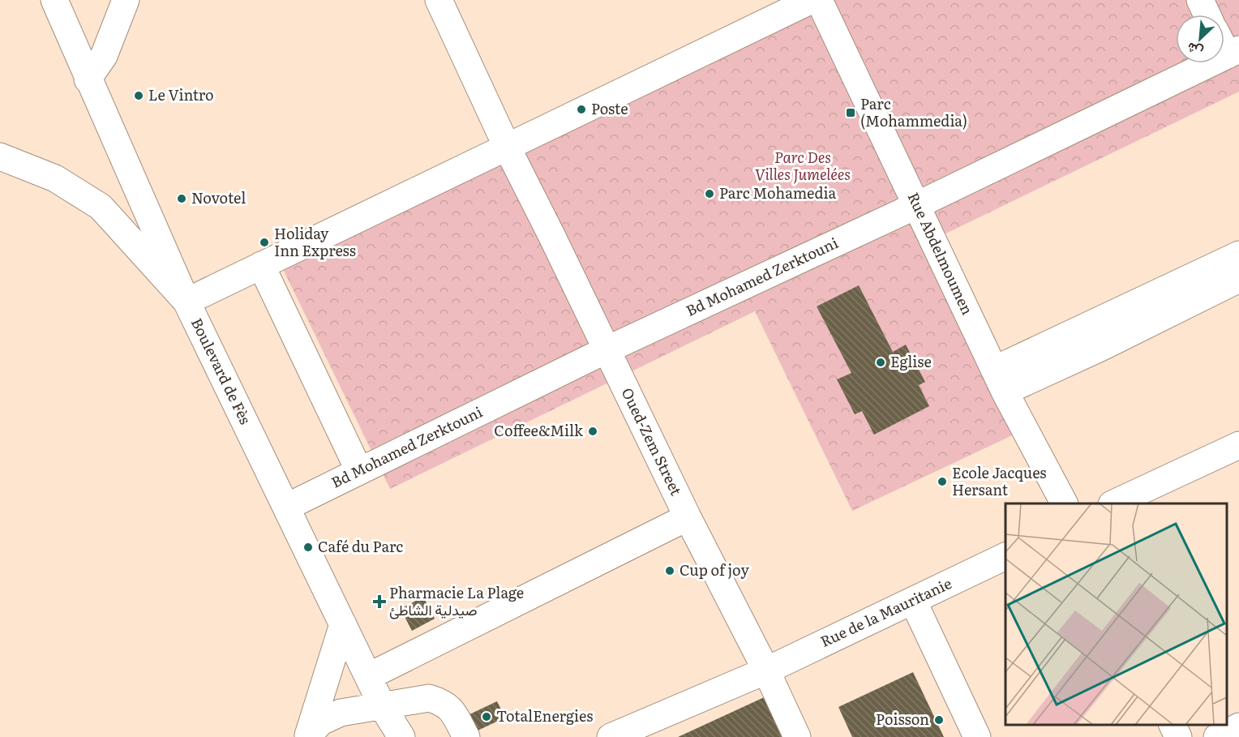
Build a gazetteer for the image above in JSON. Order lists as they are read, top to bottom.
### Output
{
  "streets": {
    "street": [
      "Rue Abdelmoumen",
      "Bd Mohamed Zerktouni",
      "Boulevard de Fès",
      "Oued-Zem Street",
      "Rue de la Mauritanie"
    ]
  },
  "crossings": [
    ["Rue Abdelmoumen", "Bd Mohamed Zerktouni"],
    ["Bd Mohamed Zerktouni", "Boulevard de Fès"],
    ["Bd Mohamed Zerktouni", "Oued-Zem Street"],
    ["Oued-Zem Street", "Rue de la Mauritanie"]
  ],
  "parks": ["Parc Des Villes Jumelées"],
  "places": {
    "other": [
      "Le Vintro",
      "Poste",
      "Parc Mohamedia",
      "Novotel",
      "Holiday Inn Express",
      "Eglise",
      "Coffee&Milk",
      "Ecole Jacques Hersant",
      "Café du Parc",
      "Cup of joy",
      "TotalEnergies",
      "Poisson"
    ],
    "transit": ["Parc (Mohammedia)"],
    "health": ["Pharmacie La Plage صيدلية الشاطئ"]
  },
  "north": "bottom left"
}
